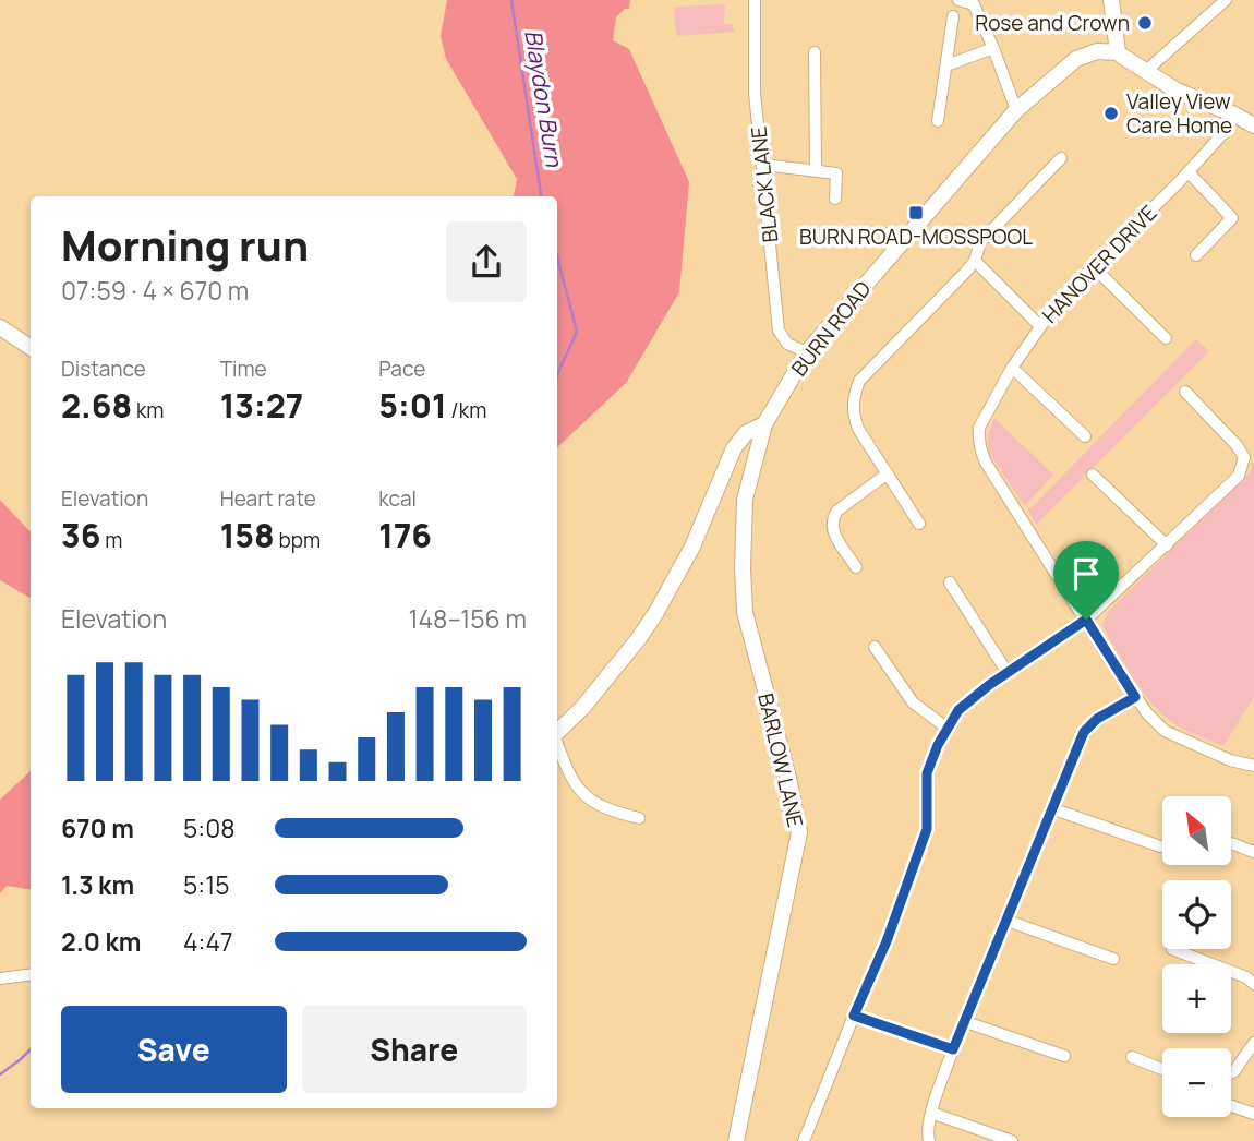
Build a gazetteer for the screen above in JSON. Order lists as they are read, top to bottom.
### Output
{
  "streets": {
    "street": [
      "BLACK LANE",
      "HANOVER DRIVE",
      "BURN ROAD",
      "BARLOW LANE"
    ]
  },
  "crossings": [
    ["BLACK LANE", "BURN ROAD"],
    ["BURN ROAD", "BARLOW LANE"]
  ],
  "water": ["Blaydon Burn"],
  "places": {
    "other": ["Rose and Crown", "Valley View Care Home"],
    "transit": ["BURN ROAD-MOSSPOOL"]
  },
  "north": "top left",
  "page": {
    "heading": ["Morning run", "07:59 · 4 × 670 m"],
    "stats": [
      ["Distance", "2.68 km"],
      ["Time", "13:27"],
      ["Pace", "5:01 /km"],
      ["Elevation", "36 m"],
      ["Heart rate", "158 bpm"],
      ["kcal", "176"]
    ],
    "chart": ["Elevation", "148–156 m"],
    "map_buttons": ["+", "−"],
    "list": [
      {
        "name": "670 m",
        "note": "5:08"
      },
      {
        "name": "1.3 km",
        "note": "5:15"
      },
      {
        "name": "2.0 km",
        "note": "4:47"
      }
    ],
    "buttons": ["Save", "Share"]
  }
}
